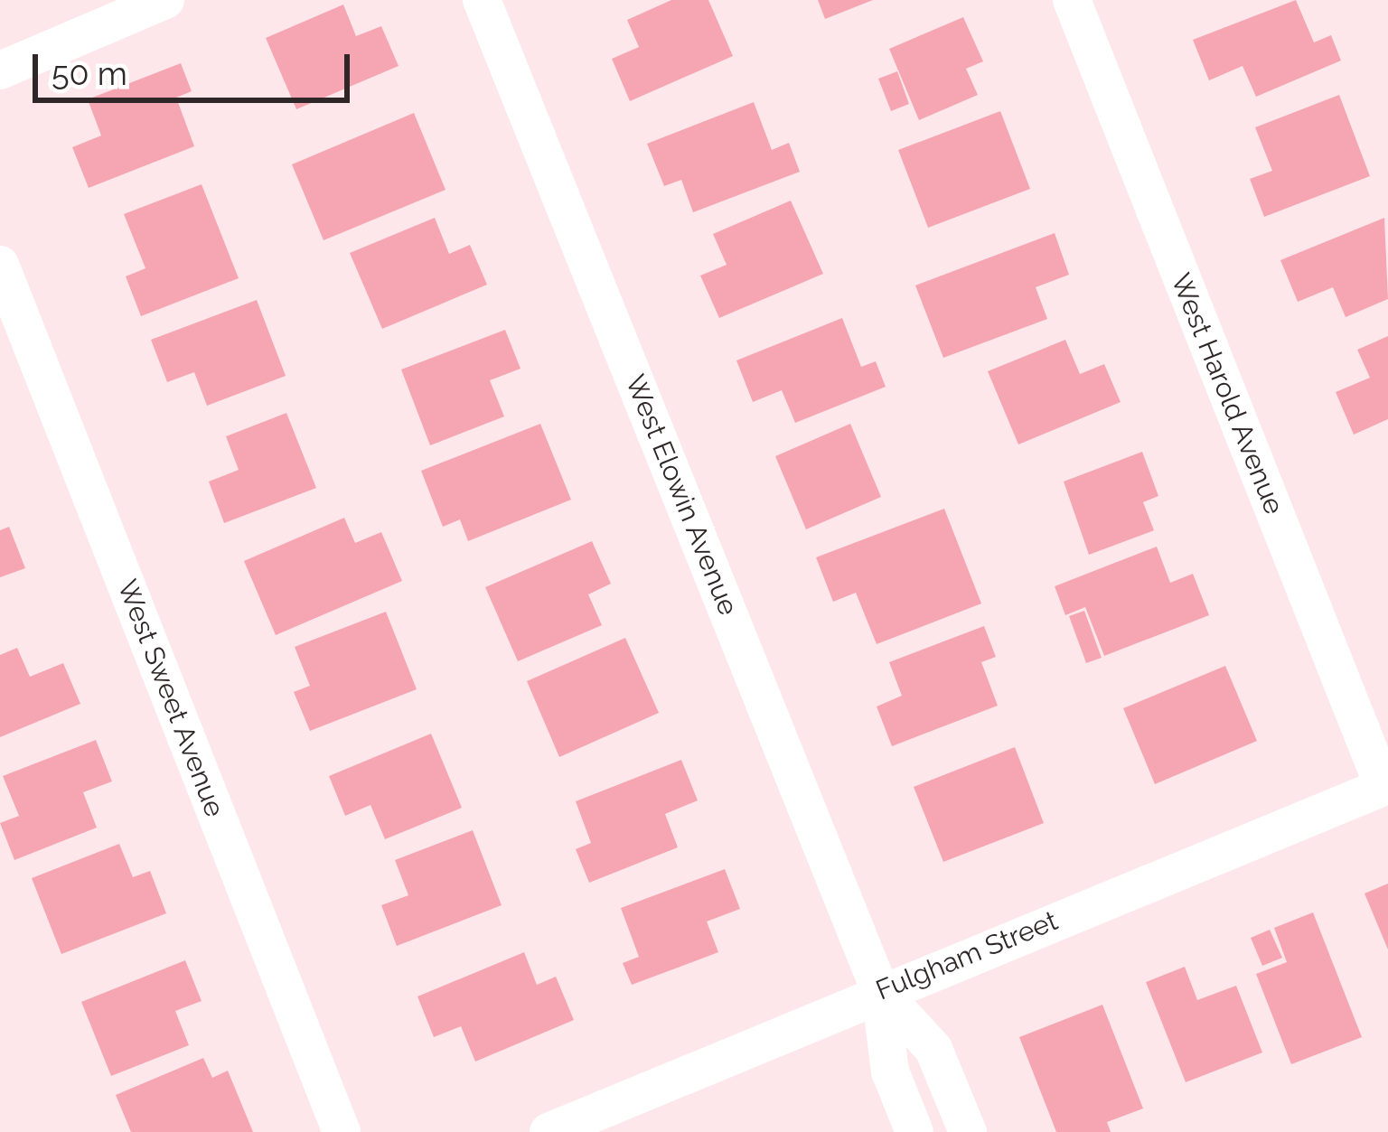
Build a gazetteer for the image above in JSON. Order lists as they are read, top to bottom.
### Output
{
  "streets": {
    "street": [
      "West Harold Avenue",
      "West Elowin Avenue",
      "West Sweet Avenue",
      "Fulgham Street"
    ]
  },
  "crossings": [
    ["West Harold Avenue", "Fulgham Street"],
    ["West Elowin Avenue", "Fulgham Street"]
  ],
  "scale_bar": "50 m"
}
